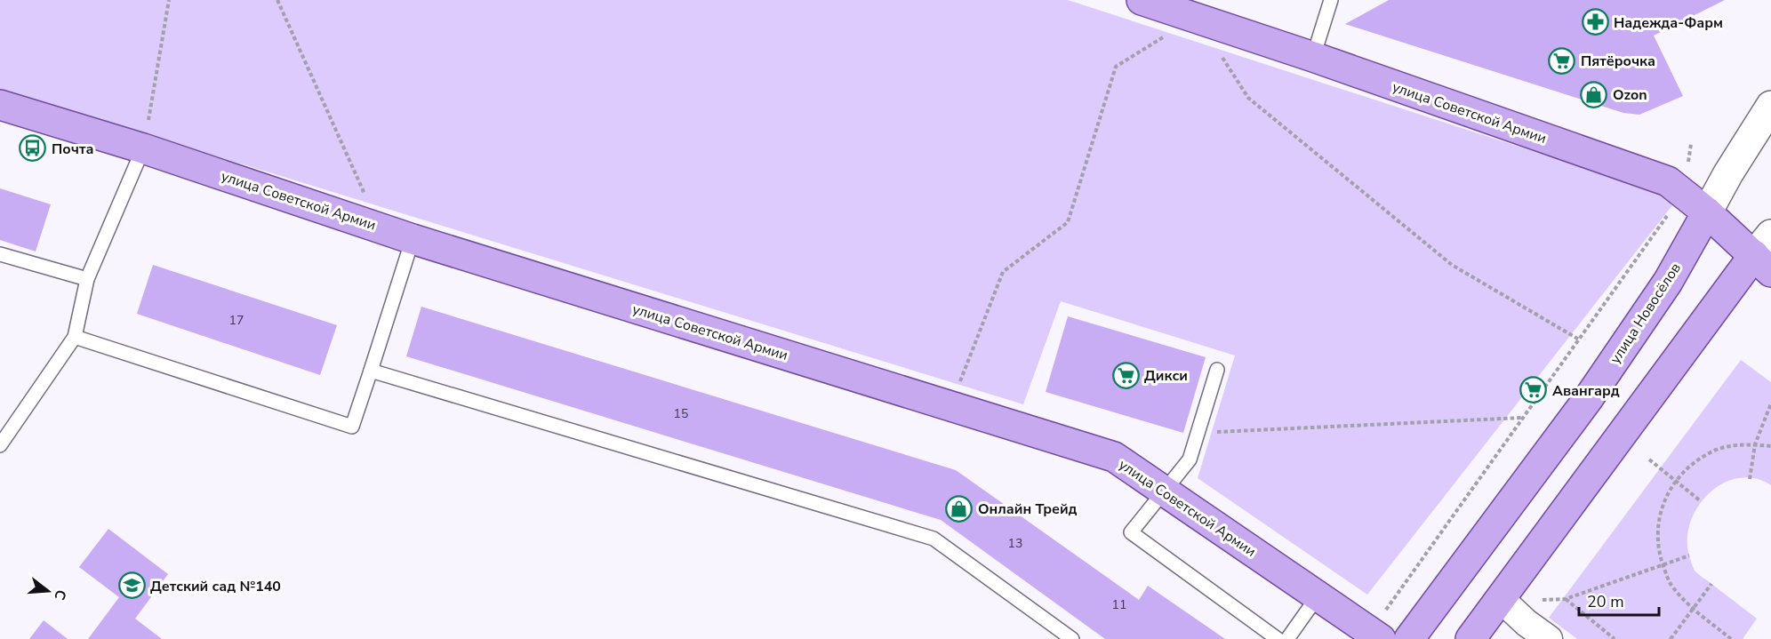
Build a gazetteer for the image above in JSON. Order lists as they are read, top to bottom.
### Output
{
  "streets": {
    "main road": ["улица Советской Армии", "улица Новосёлов"]
  },
  "crossings": [
    ["улица Советской Армии", "улица Новосёлов"]
  ],
  "places": {
    "pharmacy": ["Надежда-Фарм"],
    "supermarket": ["Пятёрочка", "Дикси", "Авангард"],
    "shop": ["Ozon", "Онлайн Трейд"],
    "bus stop": ["Почта"],
    "school or university": ["Детский сад №140"]
  },
  "house_numbers": [
    "17",
    "15",
    "13",
    "11"
  ],
  "scale_bar": "20 m",
  "north": "right"
}
